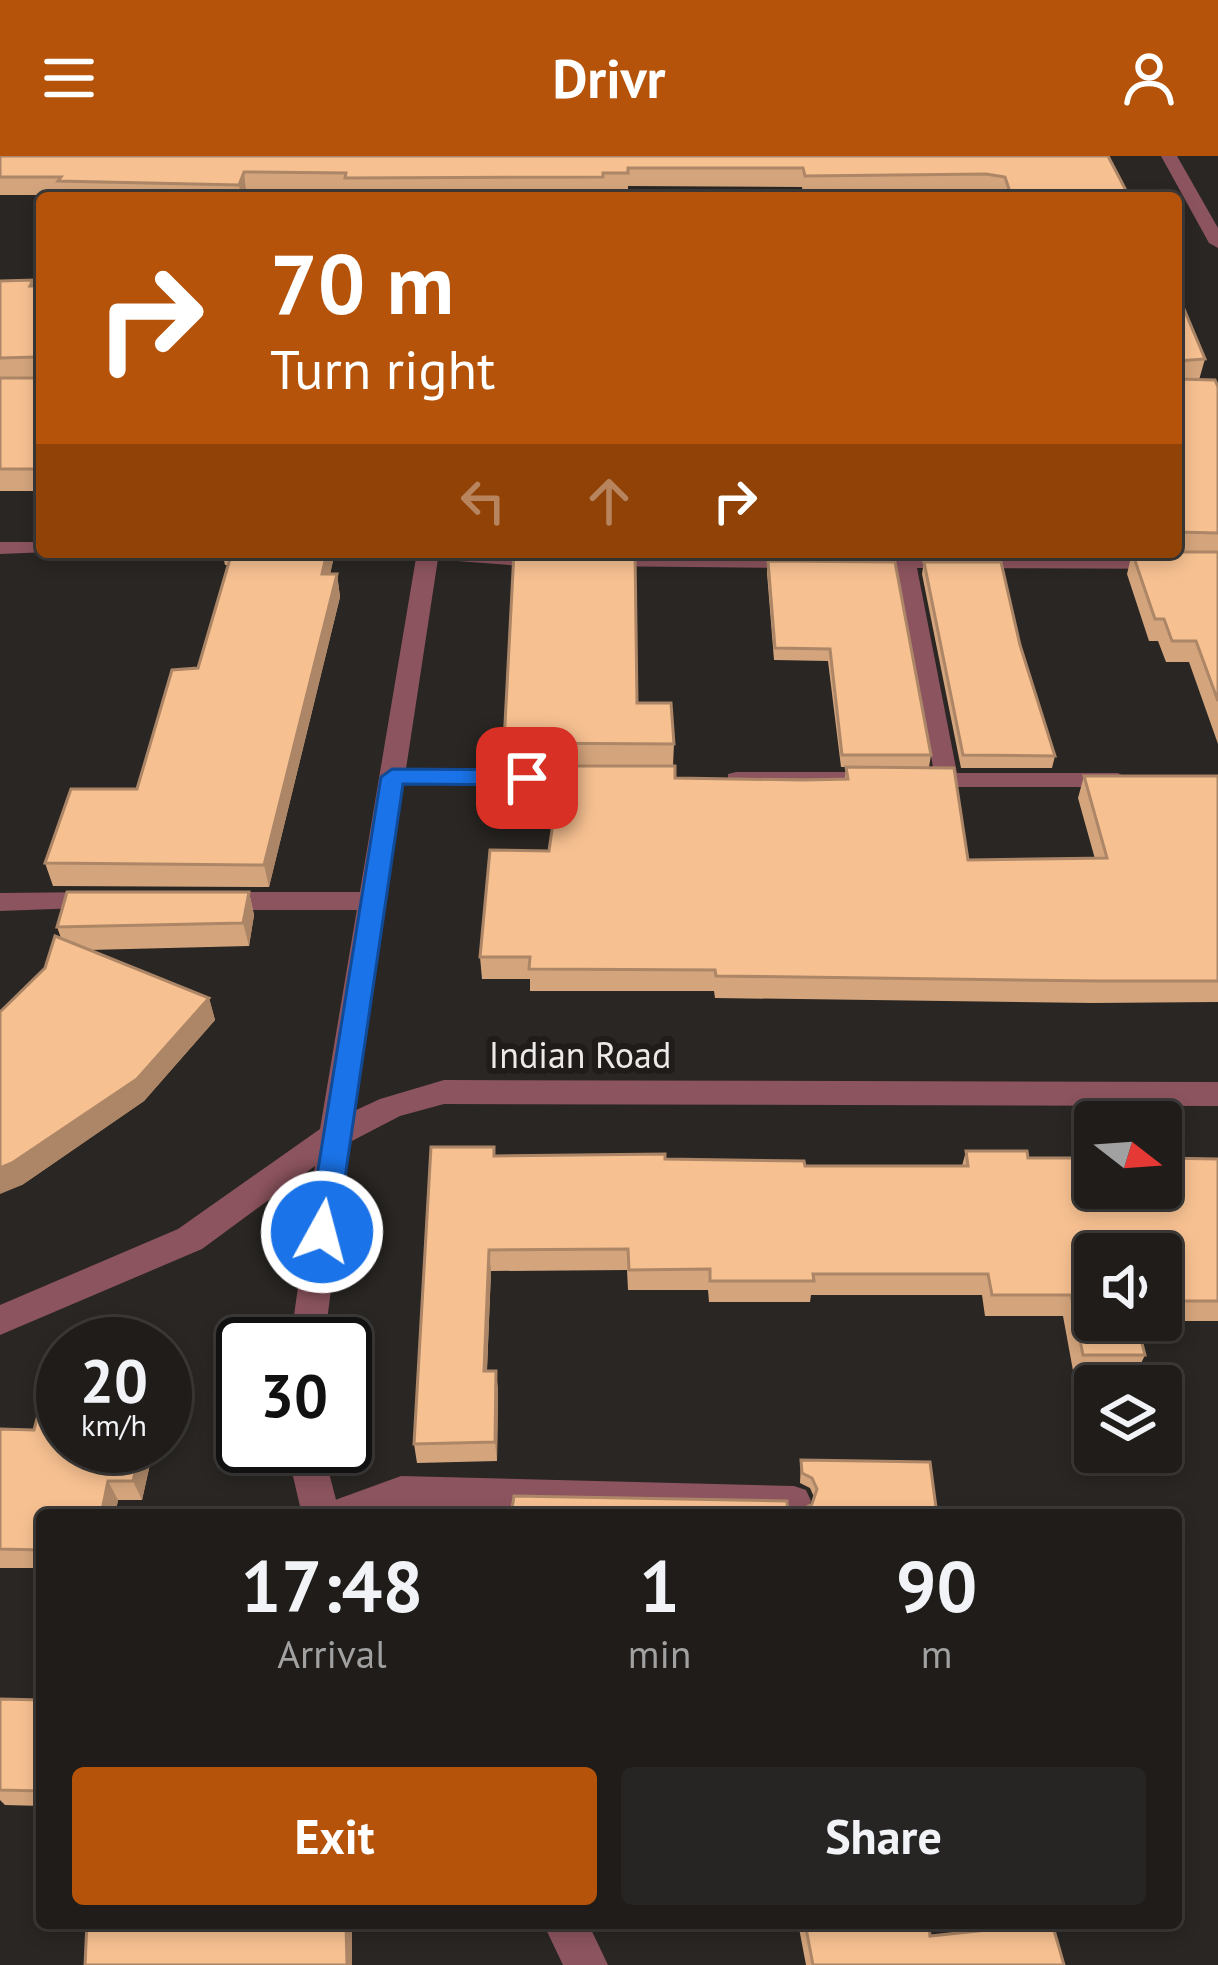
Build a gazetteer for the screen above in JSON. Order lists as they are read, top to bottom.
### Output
{
  "streets": {
    "street": ["Indian Road"]
  },
  "north": "right",
  "page": {
    "header": "Drivr",
    "turn": ["70 m", "Turn right"],
    "speed": "20 km/h",
    "limit": "30",
    "eta": [
      "17:48",
      "Arrival",
      "1",
      "min",
      "90",
      "m"
    ],
    "buttons": ["Exit", "Share"]
  }
}
